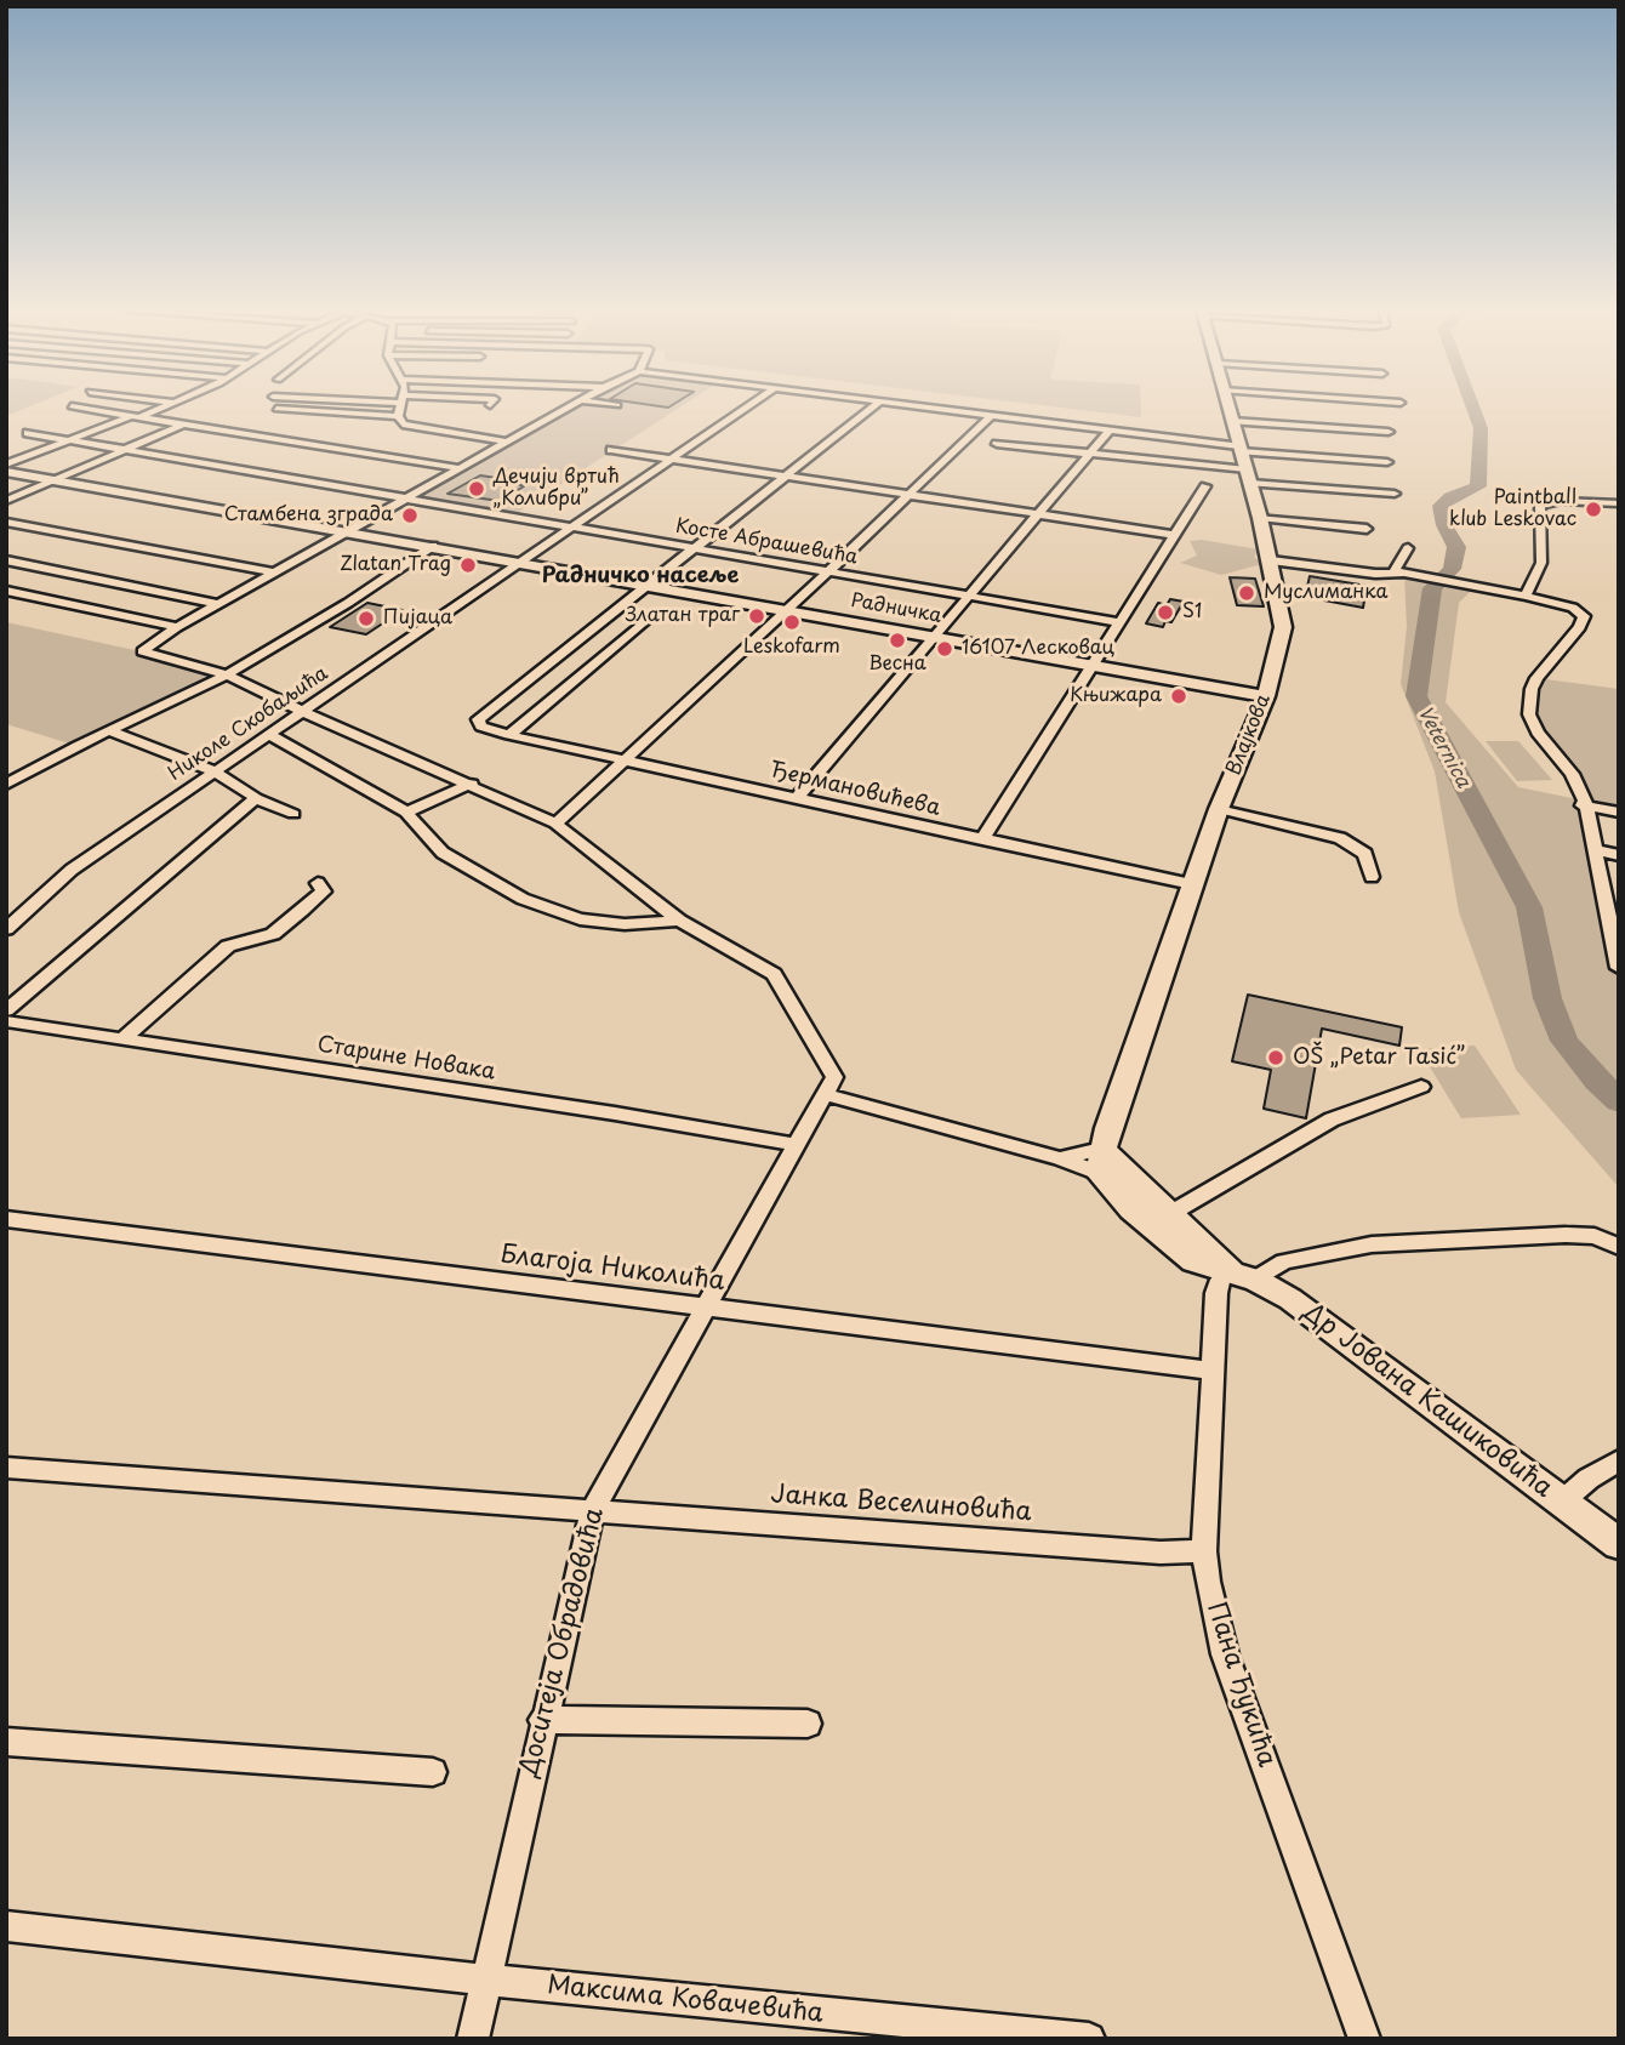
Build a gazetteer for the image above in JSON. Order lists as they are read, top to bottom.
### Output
{
  "streets": {
    "main road": ["Радничка", "Влајкова", "Др Јована Кашиковића"],
    "street": [
      "Косте Абрашевића",
      "Николе Скобаљића",
      "Ђермановићева",
      "Старине Новака",
      "Благоја Николића",
      "Јанка Веселиновића",
      "Доситеја Обрадовића",
      "Пана Ђукића",
      "Максима Ковачевића"
    ]
  },
  "crossings": [
    ["Косте Абрашевића", "Николе Скобаљића"],
    ["Радничка", "Николе Скобаљића"],
    ["Радничка", "Влајкова"],
    ["Радничка", "Ђермановићева"],
    ["Влајкова", "Ђермановићева"],
    ["Старине Новака", "Доситеја Обрадовића"],
    ["Благоја Николића", "Доситеја Обрадовића"],
    ["Благоја Николића", "Пана Ђукића"],
    ["Др Јована Кашиковића", "Пана Ђукића"],
    ["Јанка Веселиновића", "Доситеја Обрадовића"],
    ["Јанка Веселиновића", "Пана Ђукића"],
    ["Доситеја Обрадовића", "Максима Ковачевића"]
  ],
  "districts": ["Радничко насеље"],
  "water": ["Veternica"],
  "places": [
    "Дечији вртић „Колибри”",
    "Paintball klub Leskovac",
    "Стамбена зграда",
    "Zlatan Trag",
    "Муслиманка",
    "S1",
    "Златан траг",
    "Пијаца",
    "Leskofarm",
    "Весна",
    "16107 Лесковац",
    "Књижара",
    "OŠ „Petar Tasić”"
  ]
}
